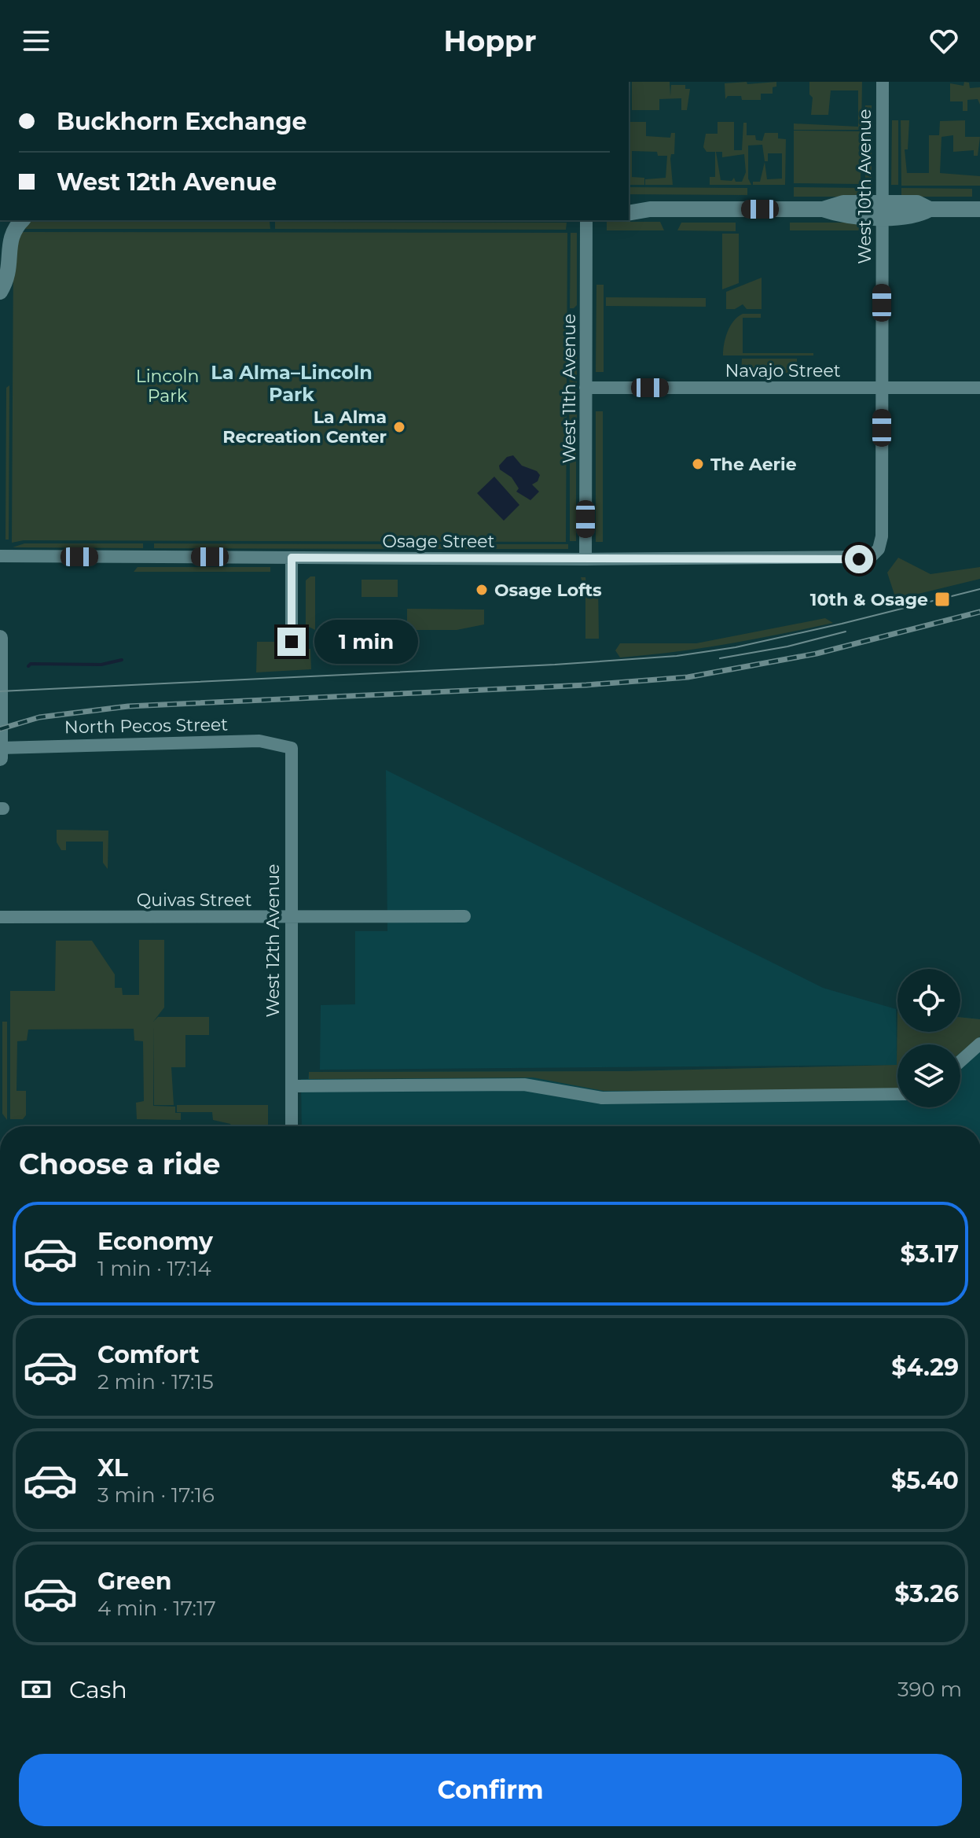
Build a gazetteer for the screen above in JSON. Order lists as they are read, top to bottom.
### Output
{
  "streets": {
    "street": [
      "West 10th Avenue",
      "Navajo Street",
      "West 11th Avenue",
      "Osage Street",
      "North Pecos Street",
      "Quivas Street",
      "West 12th Avenue"
    ]
  },
  "crossings": [
    ["West 10th Avenue", "Navajo Street"],
    ["West 10th Avenue", "Osage Street"],
    ["Navajo Street", "West 11th Avenue"],
    ["West 11th Avenue", "Osage Street"],
    ["North Pecos Street", "West 12th Avenue"],
    ["Quivas Street", "West 12th Avenue"]
  ],
  "districts": ["La Alma–Lincoln Park"],
  "parks": ["Lincoln Park"],
  "places": {
    "other": ["La Alma Recreation Center", "The Aerie", "Osage Lofts"],
    "transit": ["10th & Osage"]
  },
  "page": {
    "header": "Hoppr",
    "banner": ["Buckhorn Exchange", "West 12th Avenue"],
    "bubble": "1 min",
    "heading": "Choose a ride",
    "list": [
      {
        "name": "Economy",
        "note": "1 min · 17:14",
        "value": "$3.17"
      },
      {
        "name": "Comfort",
        "note": "2 min · 17:15",
        "value": "$4.29"
      },
      {
        "name": "XL",
        "note": "3 min · 17:16",
        "value": "$5.40"
      },
      {
        "name": "Green",
        "note": "4 min · 17:17",
        "value": "$3.26"
      }
    ],
    "pay": ["Cash", "390 m"],
    "buttons": "Confirm"
  }
}
